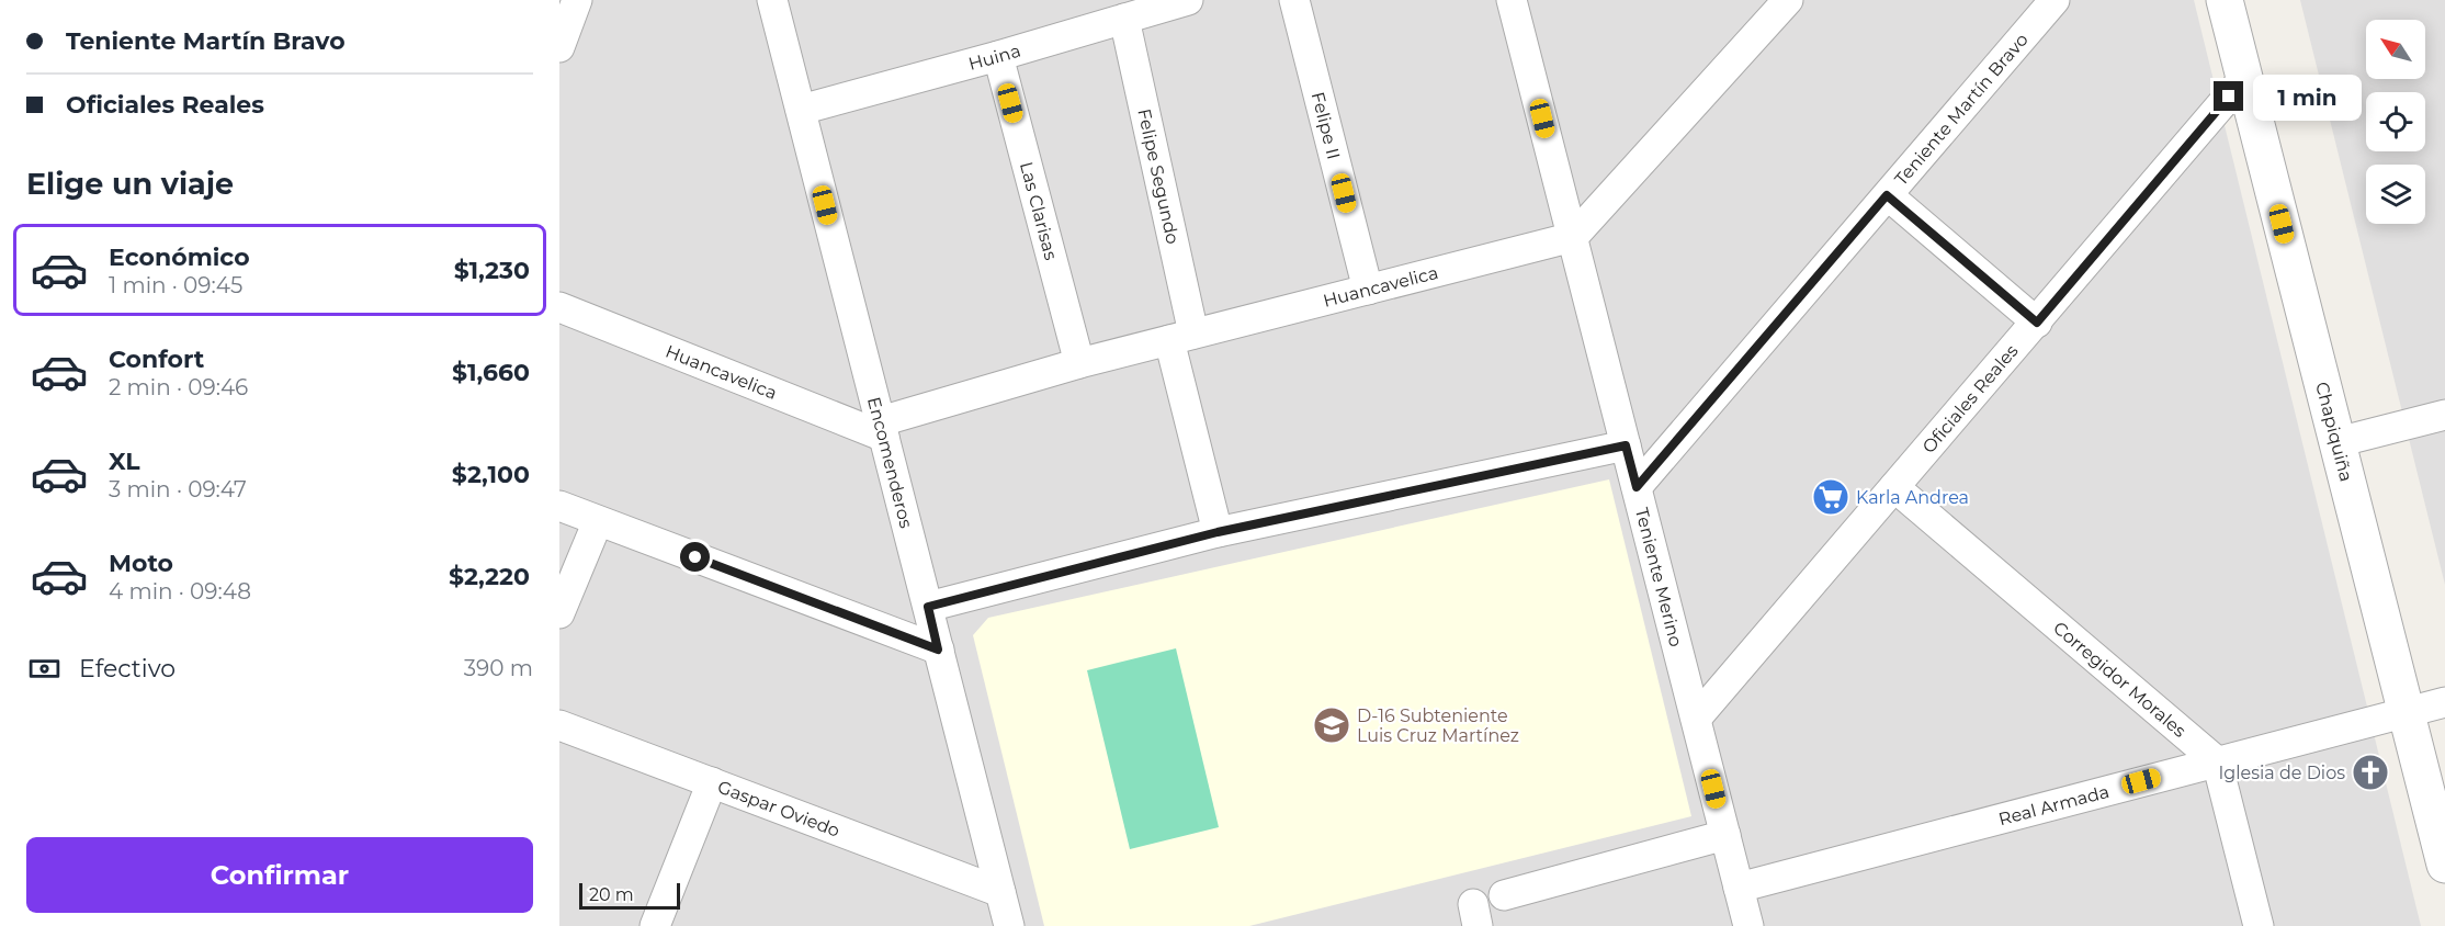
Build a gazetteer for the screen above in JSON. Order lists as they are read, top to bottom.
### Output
{
  "streets": {
    "street": [
      "Huina",
      "Teniente Martín Bravo",
      "Felipe II",
      "Felipe Segundo",
      "Las Clarisas",
      "Huancavelica",
      "Oficiales Reales",
      "Chapiquiña",
      "Encomenderos",
      "Teniente Merino",
      "Corregidor Morales",
      "Real Armada",
      "Gaspar Oviedo"
    ]
  },
  "crossings": [
    ["Huina", "Felipe Segundo"],
    ["Huina", "Las Clarisas"],
    ["Huina", "Encomenderos"],
    ["Teniente Martín Bravo", "Teniente Merino"],
    ["Felipe II", "Huancavelica"],
    ["Felipe Segundo", "Huancavelica"],
    ["Las Clarisas", "Huancavelica"],
    ["Huancavelica", "Encomenderos"],
    ["Huancavelica", "Teniente Merino"],
    ["Oficiales Reales", "Chapiquiña"],
    ["Oficiales Reales", "Teniente Merino"],
    ["Oficiales Reales", "Corregidor Morales"],
    ["Chapiquiña", "Real Armada"],
    ["Encomenderos", "Gaspar Oviedo"],
    ["Teniente Merino", "Real Armada"],
    ["Corregidor Morales", "Real Armada"]
  ],
  "places": {
    "supermarket": ["Karla Andrea"],
    "school or university": ["D-16 Subteniente Luis Cruz Martínez"],
    "church": ["Iglesia de Dios"]
  },
  "scale_bar": "20 m",
  "north": "top left",
  "page": {
    "banner": ["Teniente Martín Bravo", "Oficiales Reales"],
    "bubble": "1 min",
    "heading": "Elige un viaje",
    "list": [
      {
        "name": "Económico",
        "note": "1 min · 09:45",
        "value": "$1,230"
      },
      {
        "name": "Confort",
        "note": "2 min · 09:46",
        "value": "$1,660"
      },
      {
        "name": "XL",
        "note": "3 min · 09:47",
        "value": "$2,100"
      },
      {
        "name": "Moto",
        "note": "4 min · 09:48",
        "value": "$2,220"
      }
    ],
    "pay": ["Efectivo", "390 m"],
    "buttons": "Confirmar",
    "scale": "20 m"
  }
}
